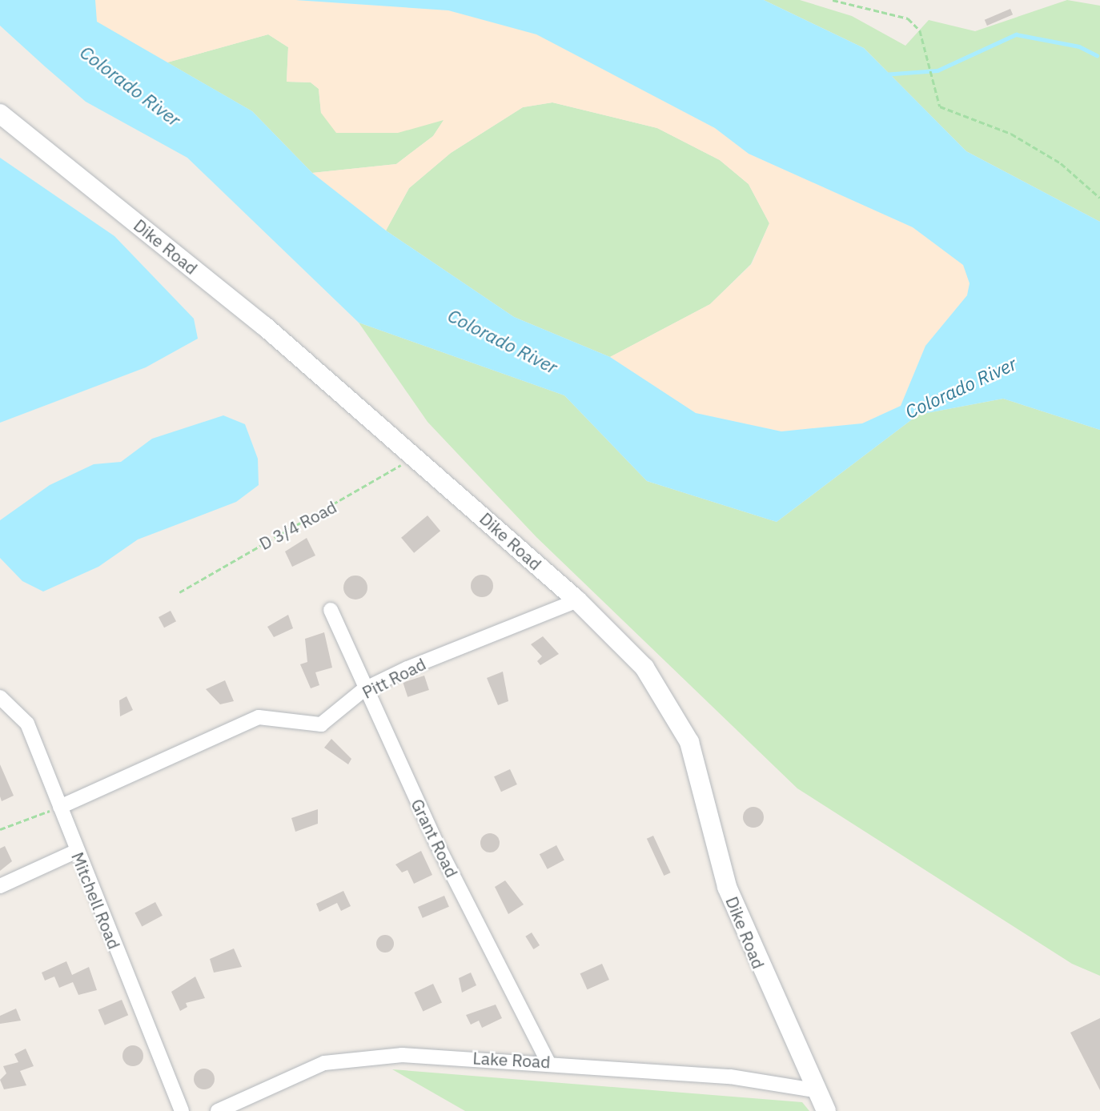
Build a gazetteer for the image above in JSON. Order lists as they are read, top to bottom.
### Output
{
  "streets": {
    "street": [
      "Dike Road",
      "Pitt Road",
      "Grant Road",
      "Mitchell Road",
      "Lake Road"
    ],
    "path": ["D 3/4 Road"]
  },
  "crossings": [
    ["Dike Road", "D 3/4 Road"],
    ["Dike Road", "Pitt Road"],
    ["Dike Road", "Lake Road"],
    ["Pitt Road", "Grant Road"],
    ["Pitt Road", "Mitchell Road"],
    ["Grant Road", "Lake Road"]
  ],
  "water": ["Colorado River"]
}
